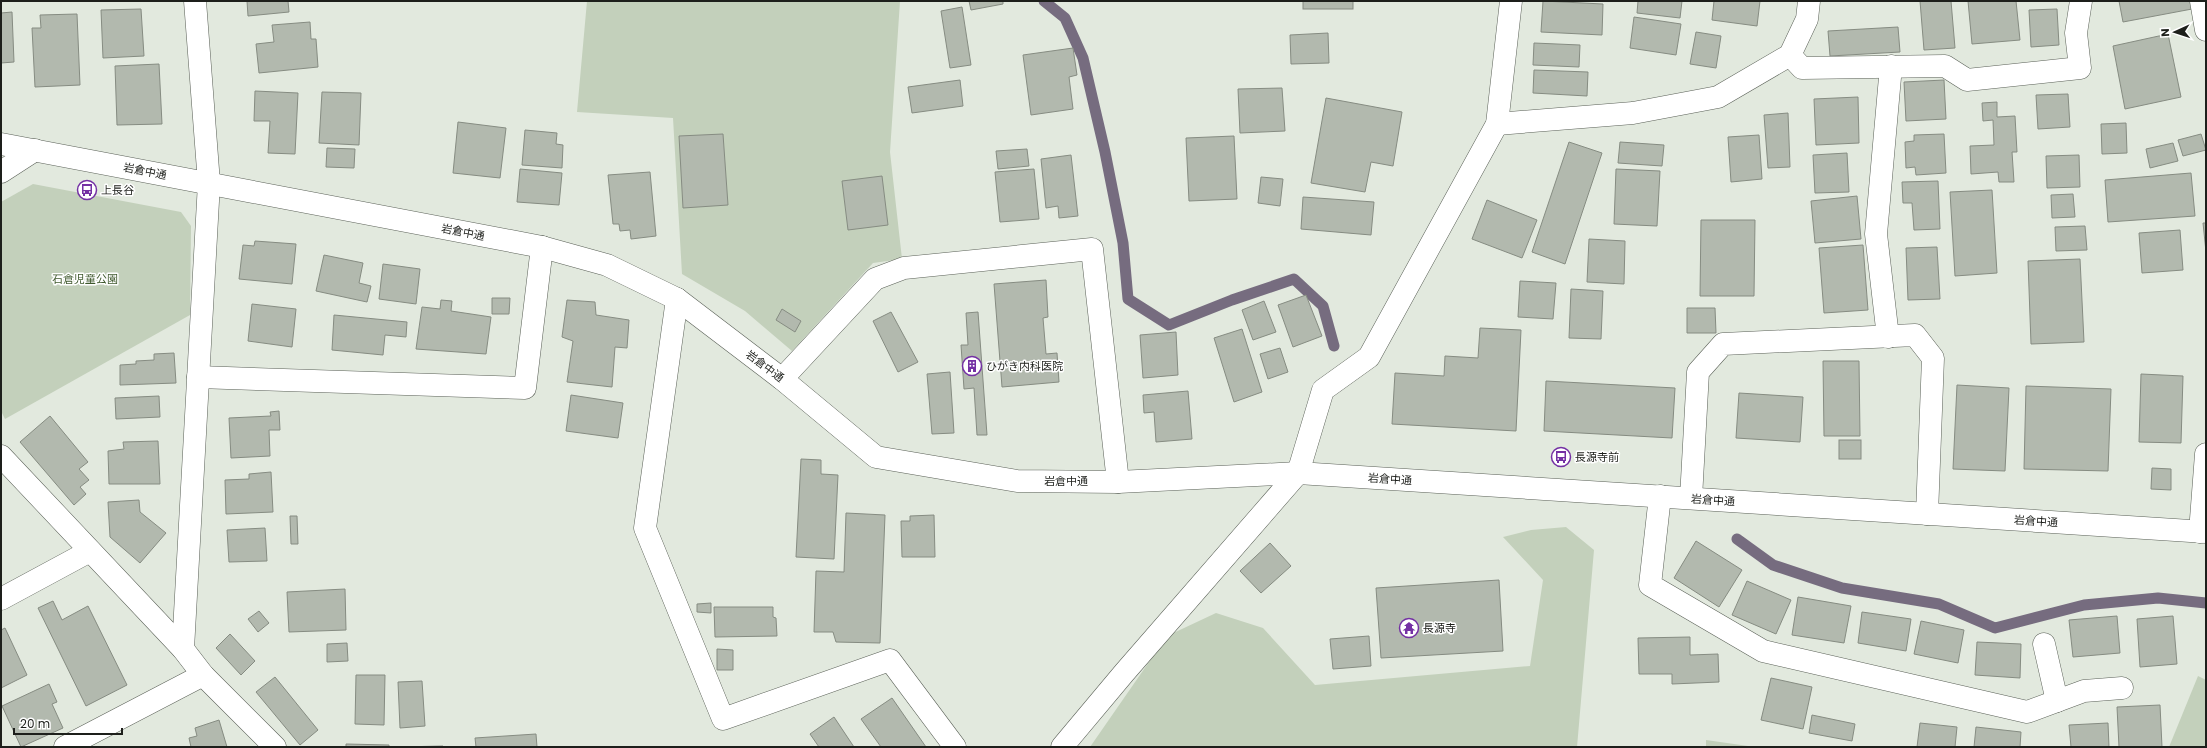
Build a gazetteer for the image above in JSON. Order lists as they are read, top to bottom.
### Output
{
  "streets": {
    "street": ["岩倉中通"]
  },
  "parks": ["石倉児童公園"],
  "places": {
    "bus stop": ["上長谷", "長源寺前"],
    "building": ["ひがき内科医院"],
    "temple": ["長源寺"]
  },
  "scale_bar": "20 m",
  "north": "left"
}
